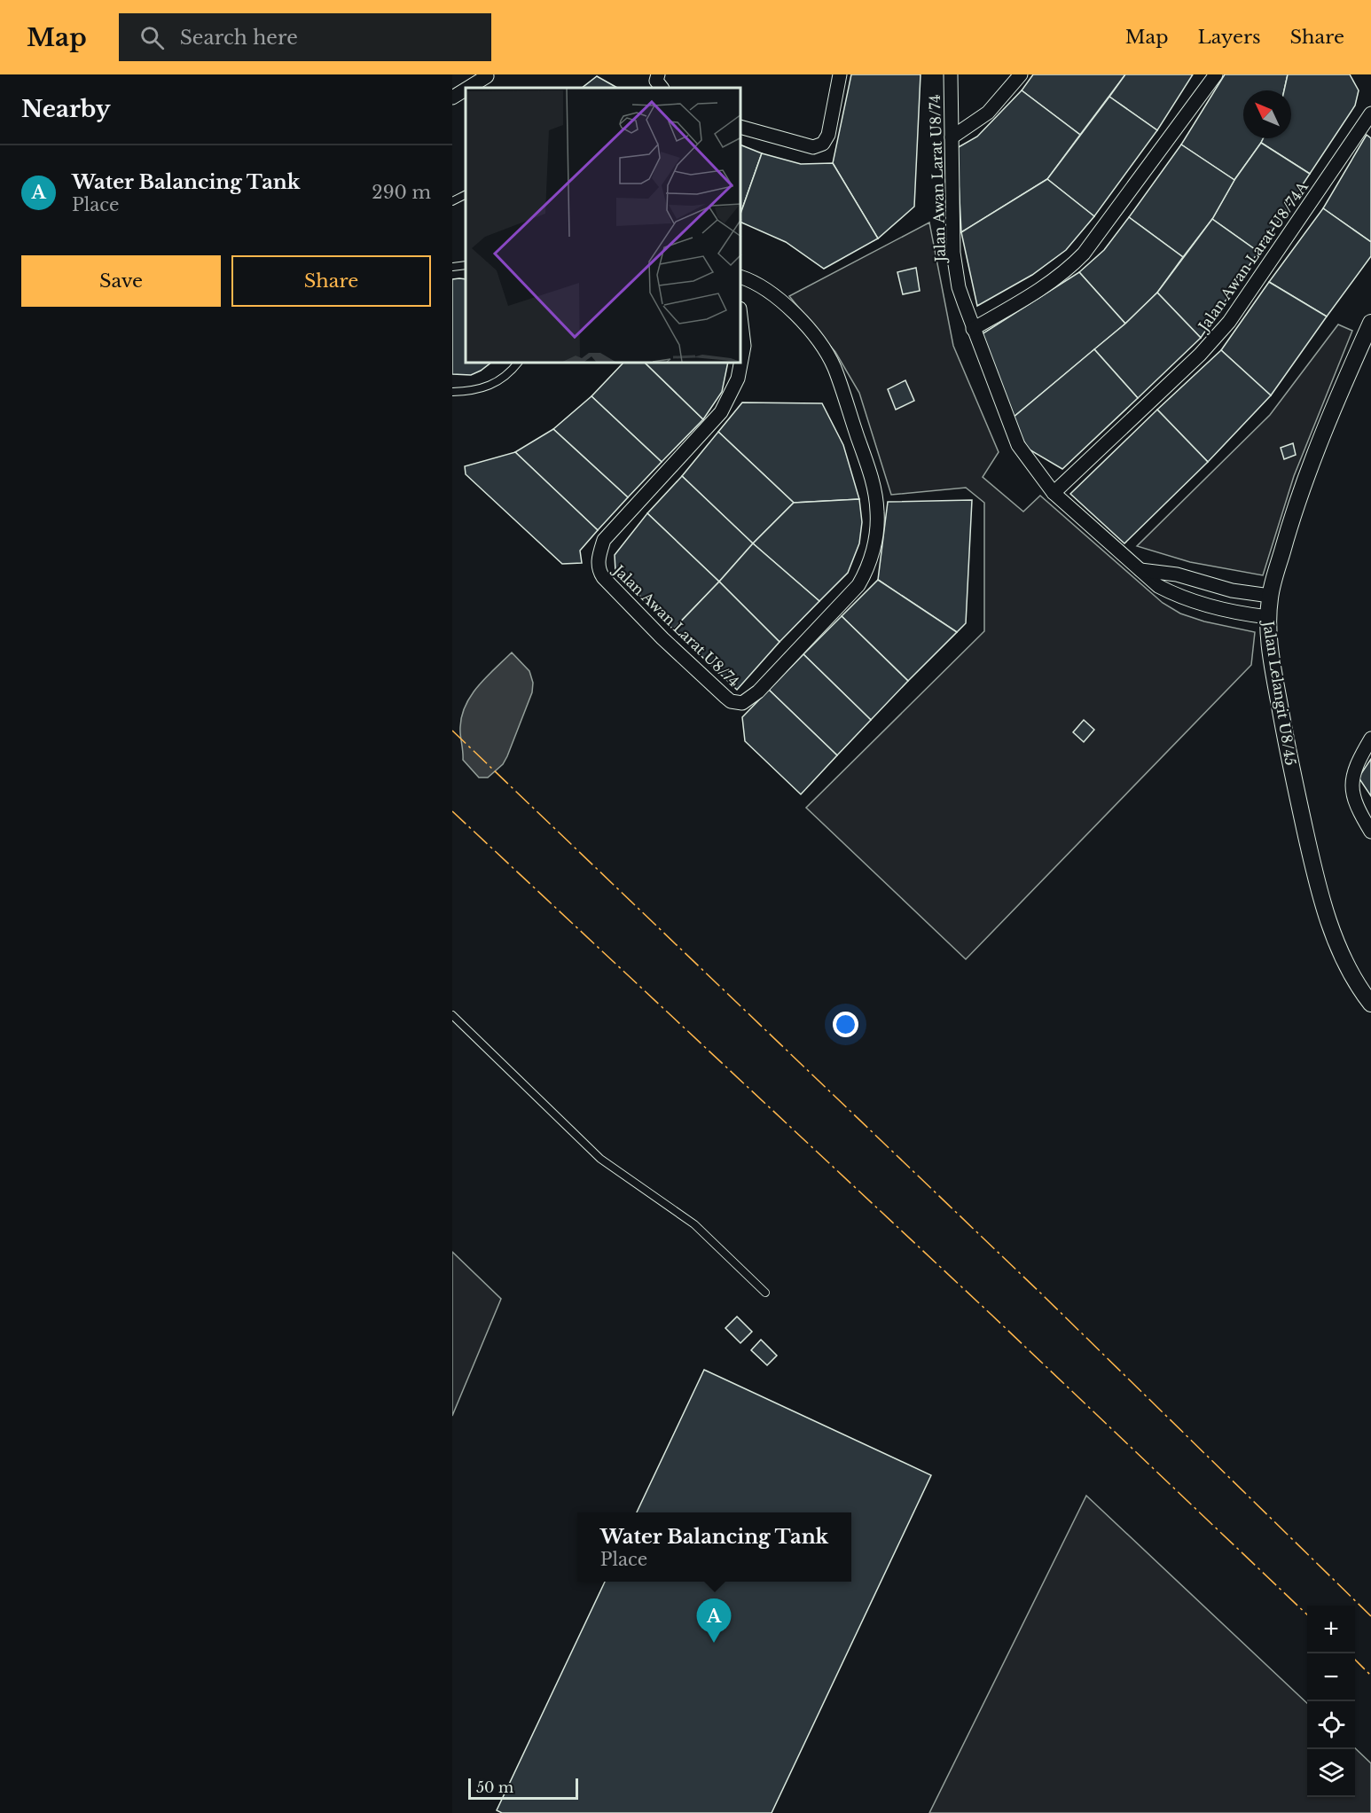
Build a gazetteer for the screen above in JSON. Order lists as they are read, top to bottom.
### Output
{
  "streets": {
    "street": ["Jalan Awan Larat U8/74", "Jalan Awan Larat U8/74A", "Jalan Lelangit U8/45"]
  },
  "crossings": [
    ["Jalan Awan Larat U8/74", "Jalan Awan Larat U8/74A"],
    ["Jalan Awan Larat U8/74", "Jalan Lelangit U8/45"]
  ],
  "scale_bar": "50 m",
  "north": "top left",
  "page": {
    "header": "Map",
    "search": "Search here",
    "nav": ["Map", "Layers", "Share"],
    "heading": "Nearby",
    "list": [
      {
        "mark": "A",
        "name": "Water Balancing Tank",
        "note": "Place",
        "value": "290 m"
      }
    ],
    "buttons": ["Save", "Share"],
    "popup": ["Water Balancing Tank", "Place"],
    "pins": "A",
    "map_buttons": ["+", "−"],
    "scale": "50 m"
  }
}
